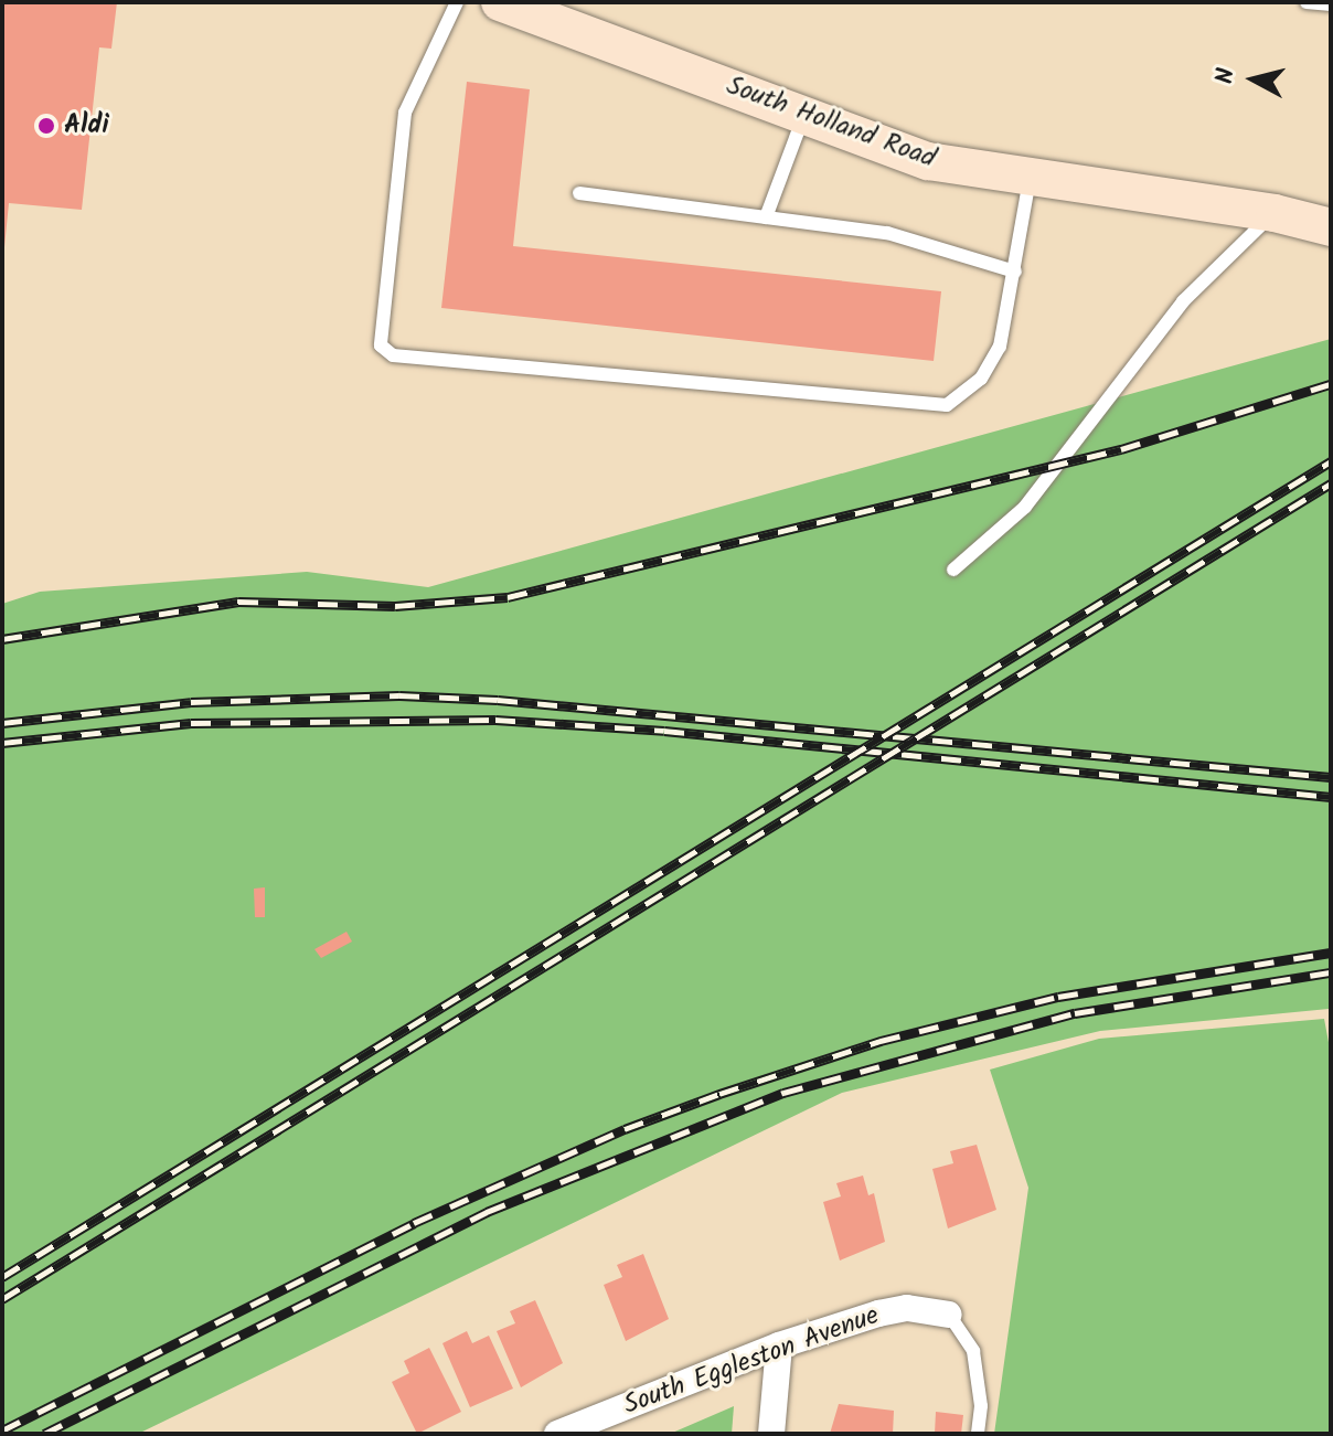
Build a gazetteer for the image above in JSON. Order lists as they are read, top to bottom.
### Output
{
  "streets": {
    "main road": ["South Holland Road"],
    "street": ["South Eggleston Avenue"]
  },
  "places": ["Aldi"],
  "north": "left"
}
